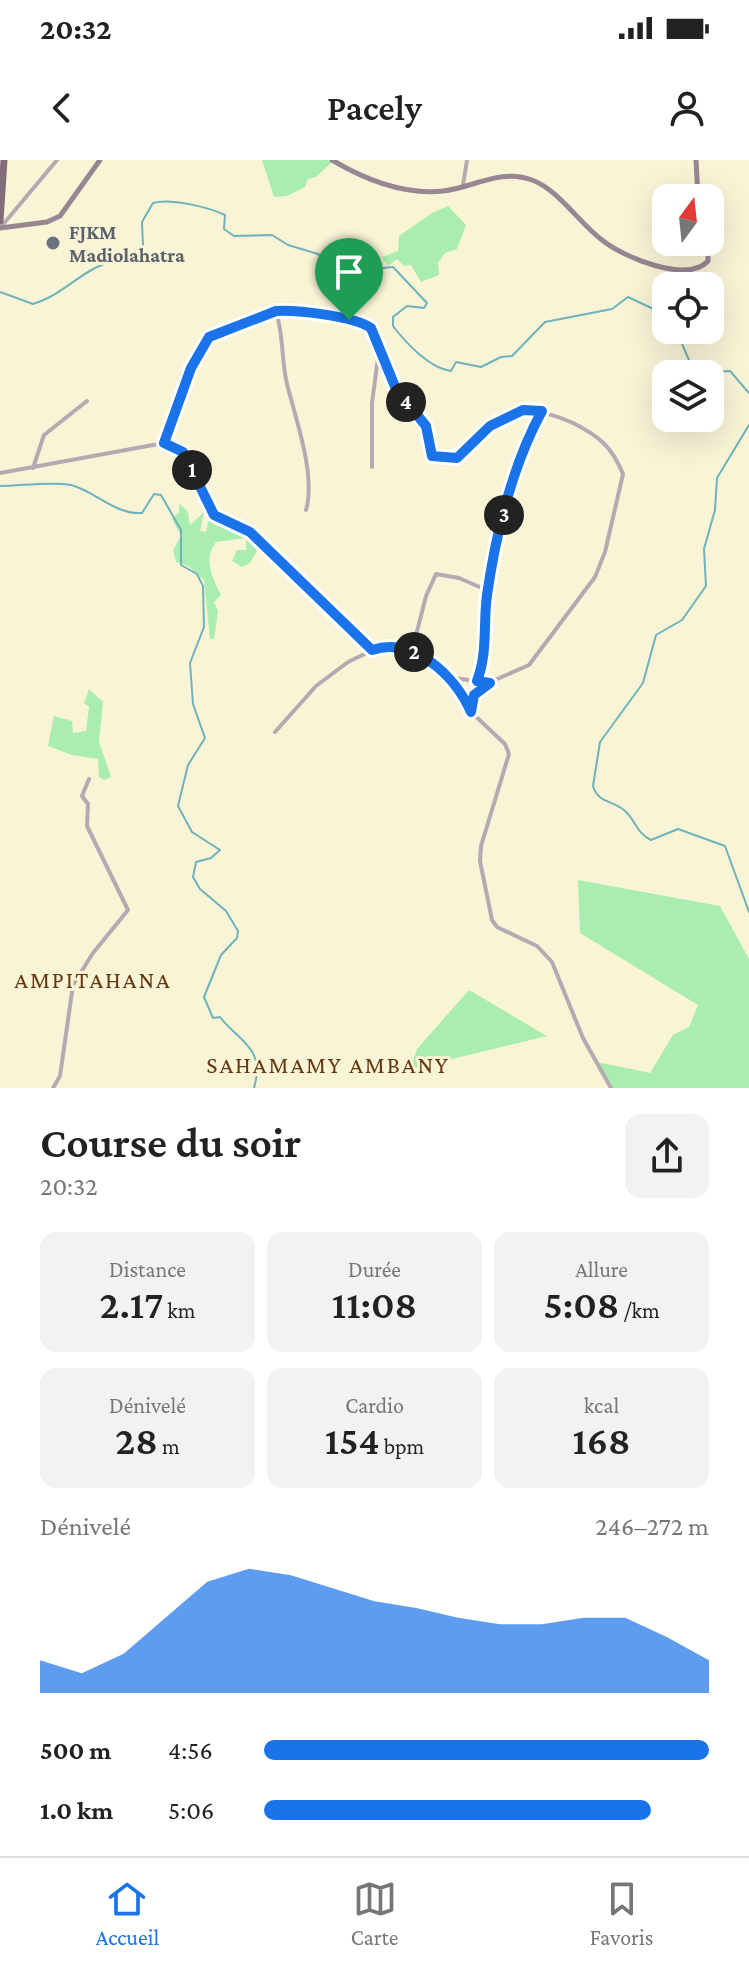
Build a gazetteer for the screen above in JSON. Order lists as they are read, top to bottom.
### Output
{
  "districts": ["AMPITAHANA", "SAHAMAMY AMBANY"],
  "places": ["FJKM Madiolahatra"],
  "north": "top",
  "page": {
    "status": "20:32",
    "header": "Pacely",
    "pins": [
      "4",
      "1",
      "3",
      "2"
    ],
    "heading": ["Course du soir", "20:32"],
    "stats": [
      ["Distance", "2.17 km"],
      ["Durée", "11:08"],
      ["Allure", "5:08 /km"],
      ["Dénivelé", "28 m"],
      ["Cardio", "154 bpm"],
      ["kcal", "168"]
    ],
    "chart": ["Dénivelé", "246–272 m"],
    "list": [
      {
        "name": "500 m",
        "note": "4:56"
      },
      {
        "name": "1.0 km",
        "note": "5:06"
      }
    ],
    "tabs": ["Accueil", "Carte", "Favoris"]
  }
}
